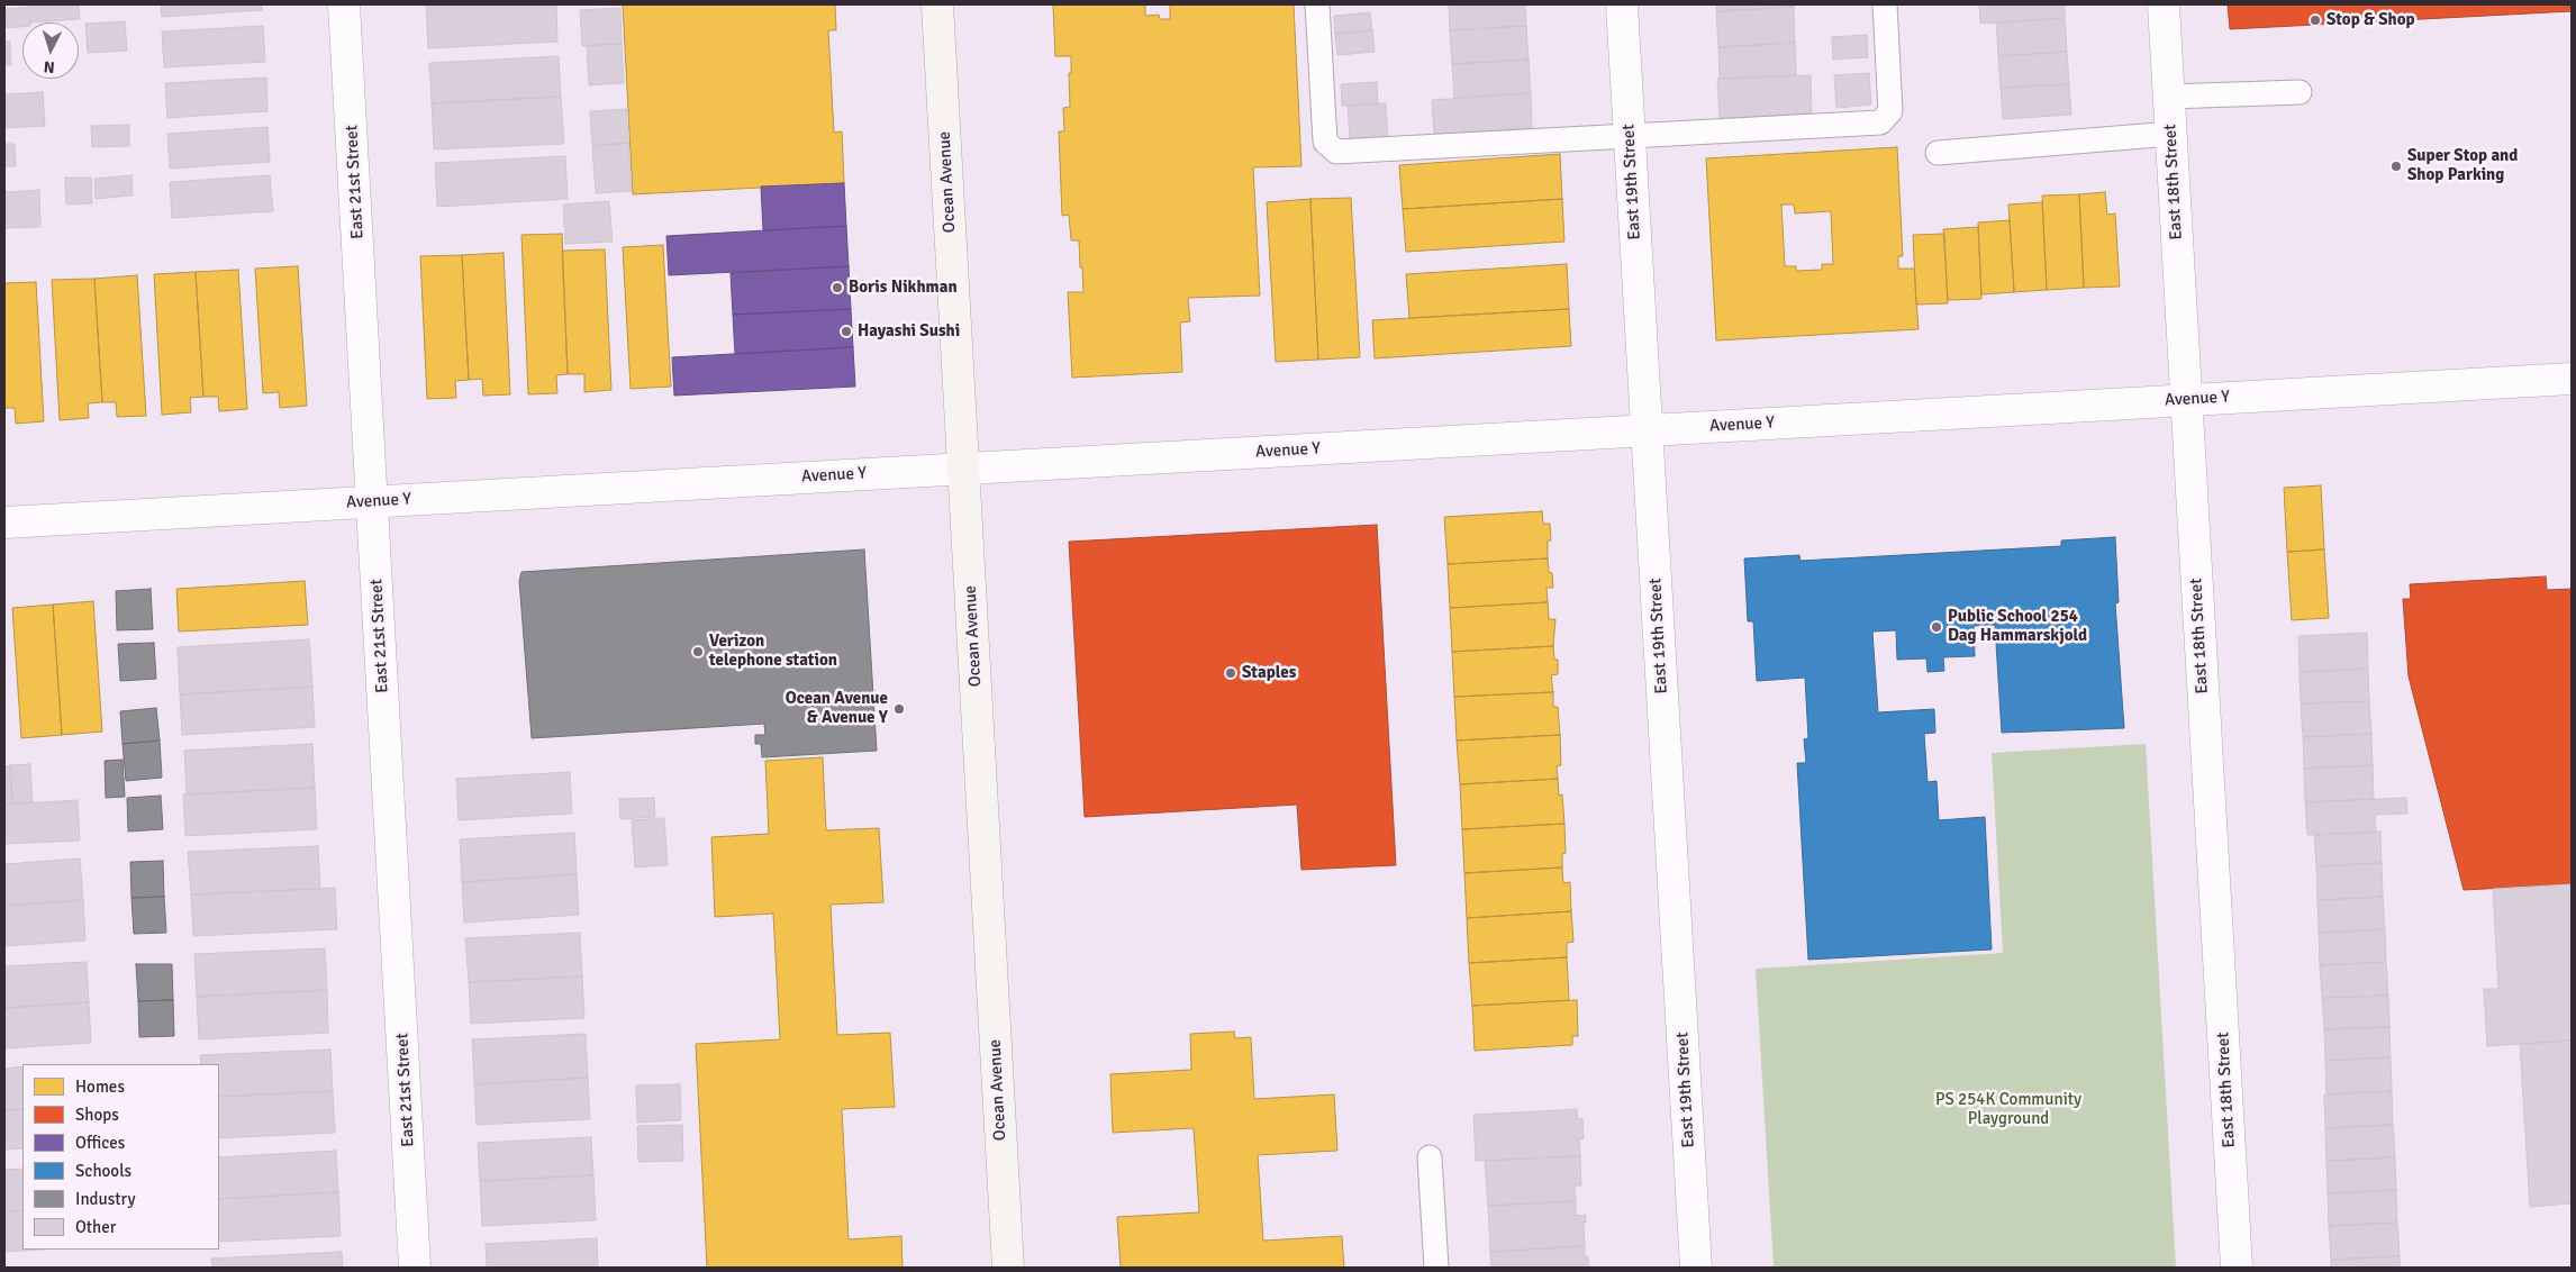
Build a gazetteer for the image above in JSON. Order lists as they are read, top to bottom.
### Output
{
  "streets": {
    "main road": ["Ocean Avenue"],
    "street": [
      "East 21st Street",
      "East 19th Street",
      "East 18th Street",
      "Avenue Y"
    ]
  },
  "crossings": [
    ["East 21st Street", "Avenue Y"],
    ["Ocean Avenue", "Avenue Y"],
    ["East 19th Street", "Avenue Y"],
    ["East 18th Street", "Avenue Y"]
  ],
  "parks": ["PS 254K Community Playground"],
  "places": [
    "Stop & Shop",
    "Super Stop and Shop Parking",
    "Boris Nikhman",
    "Hayashi Sushi",
    "Public School 254 Dag Hammarskjold",
    "Verizon telephone station",
    "Staples",
    "Ocean Avenue & Avenue Y"
  ],
  "legend": [
    "Homes",
    "Shops",
    "Offices",
    "Schools",
    "Industry",
    "Other"
  ],
  "north": "bottom"
}
